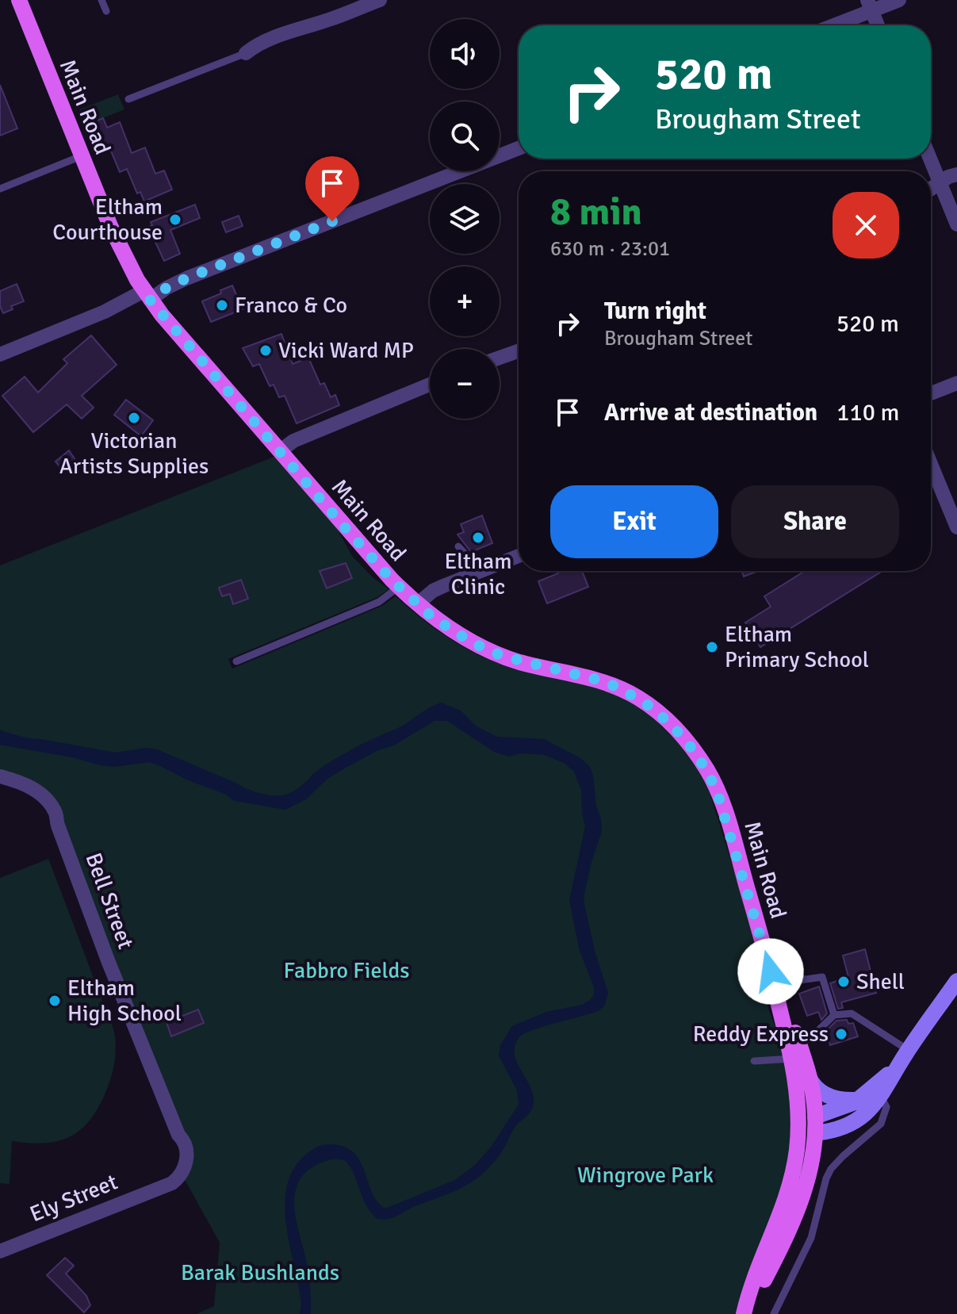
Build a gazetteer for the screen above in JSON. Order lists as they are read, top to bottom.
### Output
{
  "streets": {
    "main road": ["Main Road"],
    "street": ["Bell Street", "Ely Street"]
  },
  "crossings": [
    ["Bell Street", "Ely Street"]
  ],
  "parks": ["Fabbro Fields", "Wingrove Park", "Barak Bushlands"],
  "places": [
    "Eltham Courthouse",
    "Franco & Co",
    "Vicki Ward MP",
    "Victorian Artists Supplies",
    "Eltham Clinic",
    "Eltham Primary School",
    "Shell",
    "Eltham High School",
    "Reddy Express"
  ],
  "page": {
    "map_buttons": ["+", "−"],
    "turn": ["520 m", "Brougham Street"],
    "heading": ["8 min", "630 m · 23:01"],
    "list": [
      {
        "name": "Turn right",
        "note": "Brougham Street",
        "value": "520 m"
      },
      {
        "name": "Arrive at destination",
        "value": "110 m"
      }
    ],
    "buttons": ["Exit", "Share"]
  }
}
